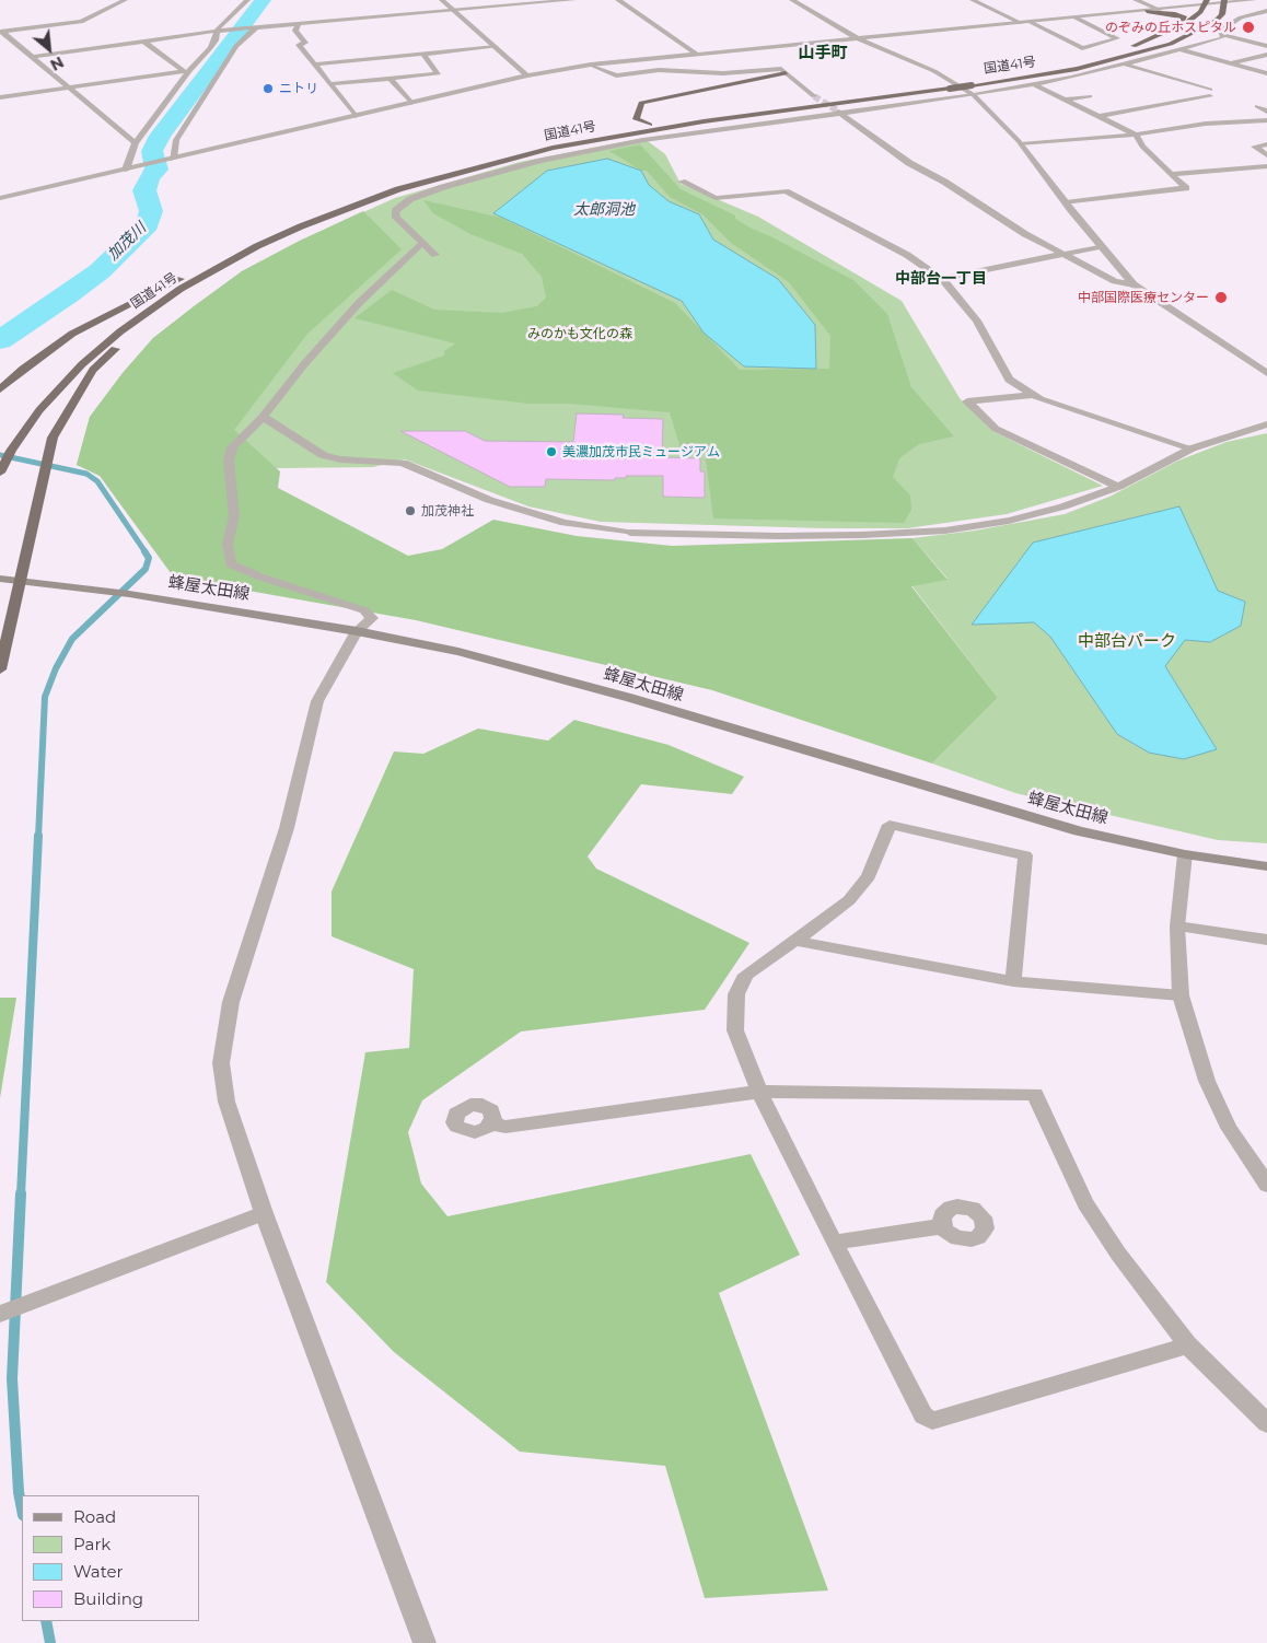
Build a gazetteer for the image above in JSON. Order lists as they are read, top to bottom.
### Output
{
  "streets": {
    "highway": ["国道41号"],
    "main road": ["蜂屋太田線"]
  },
  "districts": ["山手町", "中部台一丁目"],
  "water": ["太郎洞池", "加茂川"],
  "parks": ["みのかも文化の森", "中部台パーク"],
  "places": [
    "のぞみの丘ホスピタル",
    "ニトリ",
    "中部国際医療センター",
    "美濃加茂市民ミュージアム",
    "加茂神社"
  ],
  "legend": [
    "Road",
    "Park",
    "Water",
    "Building"
  ],
  "north": "bottom right"
}
